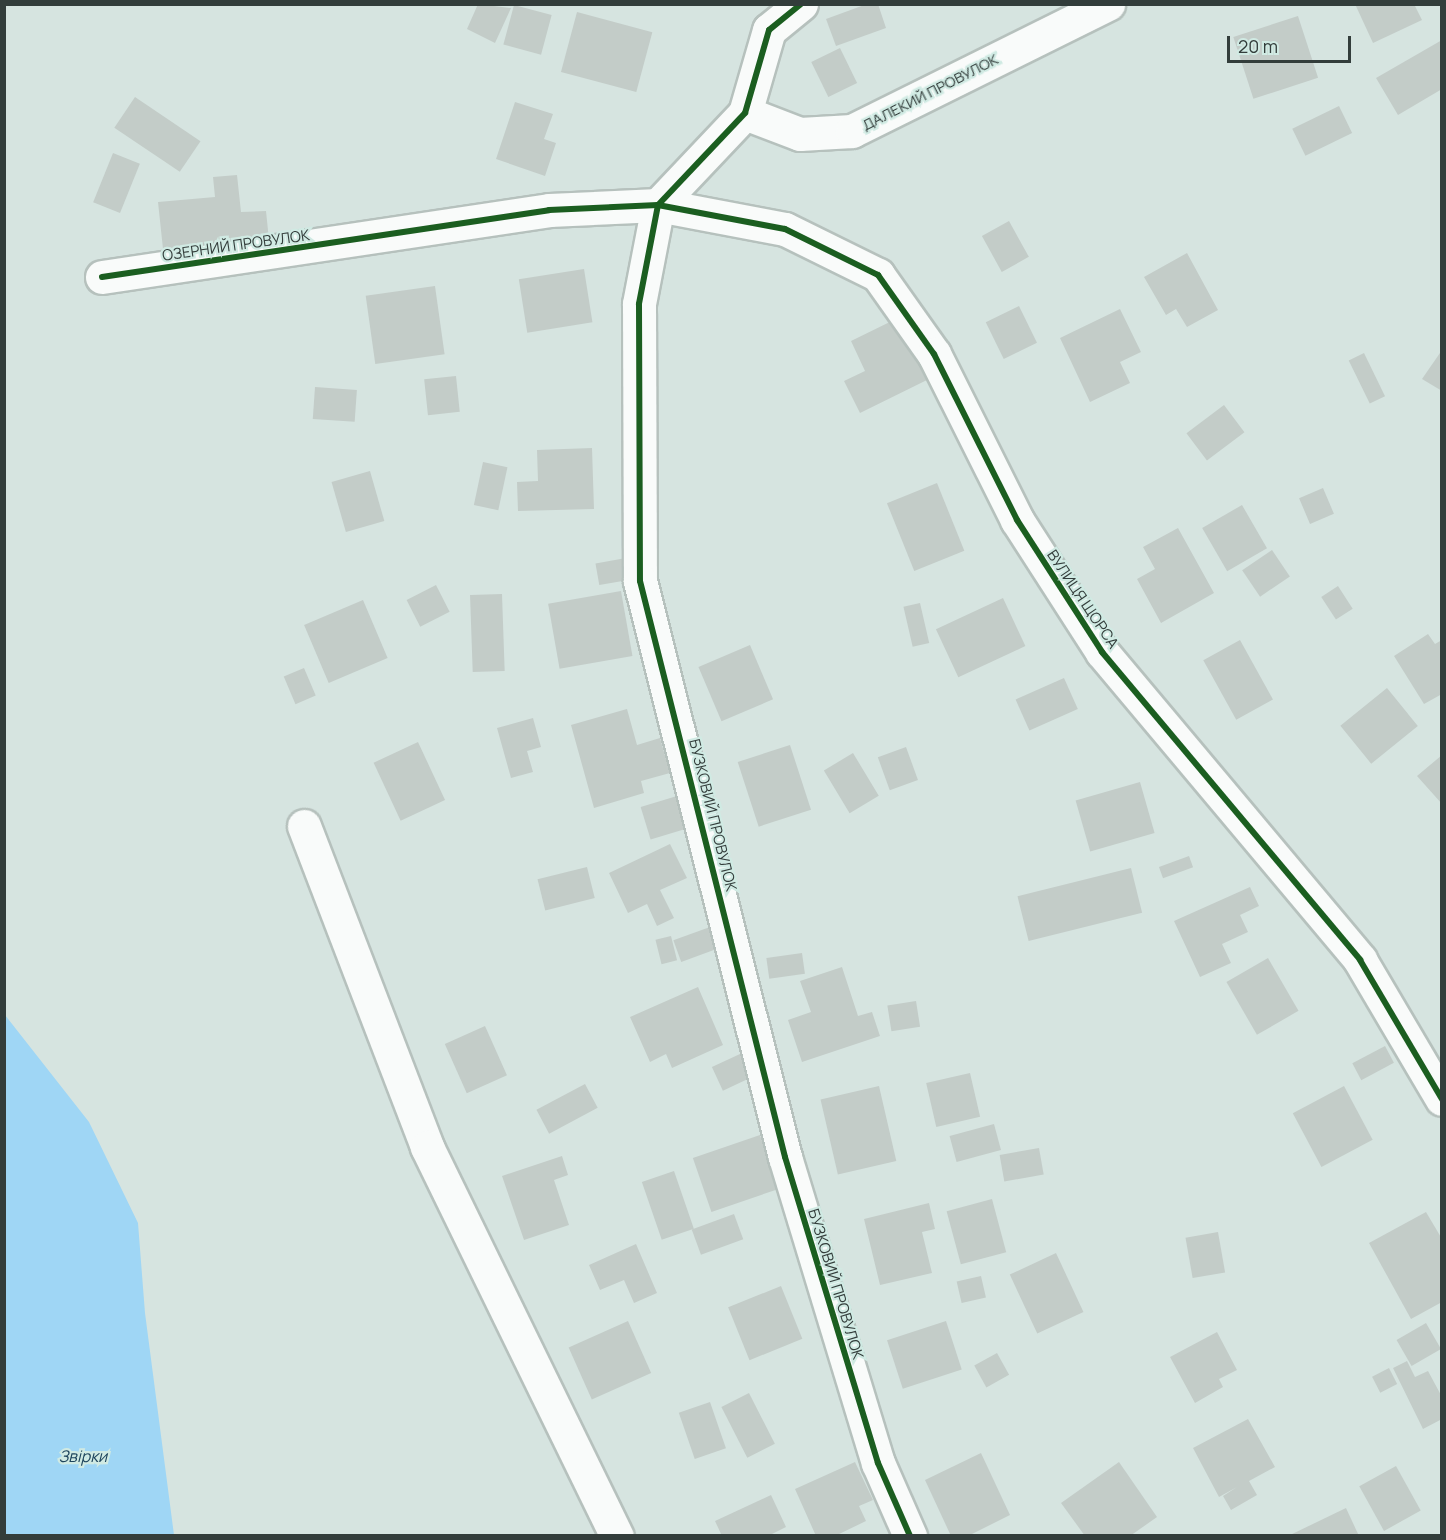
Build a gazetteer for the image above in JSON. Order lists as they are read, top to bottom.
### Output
{
  "streets": {
    "street": [
      "ДАЛЕКИЙ ПРОВУЛОК",
      "ОЗЕРНИЙ ПРОВУЛОК",
      "ВУЛИЦЯ ЩОРСА",
      "БУЗКОВИЙ ПРОВУЛОК"
    ]
  },
  "crossings": [
    ["ОЗЕРНИЙ ПРОВУЛОК", "ВУЛИЦЯ ЩОРСА"],
    ["ОЗЕРНИЙ ПРОВУЛОК", "БУЗКОВИЙ ПРОВУЛОК"],
    ["ВУЛИЦЯ ЩОРСА", "БУЗКОВИЙ ПРОВУЛОК"]
  ],
  "water": ["Звірки"],
  "scale_bar": "20 m"
}
